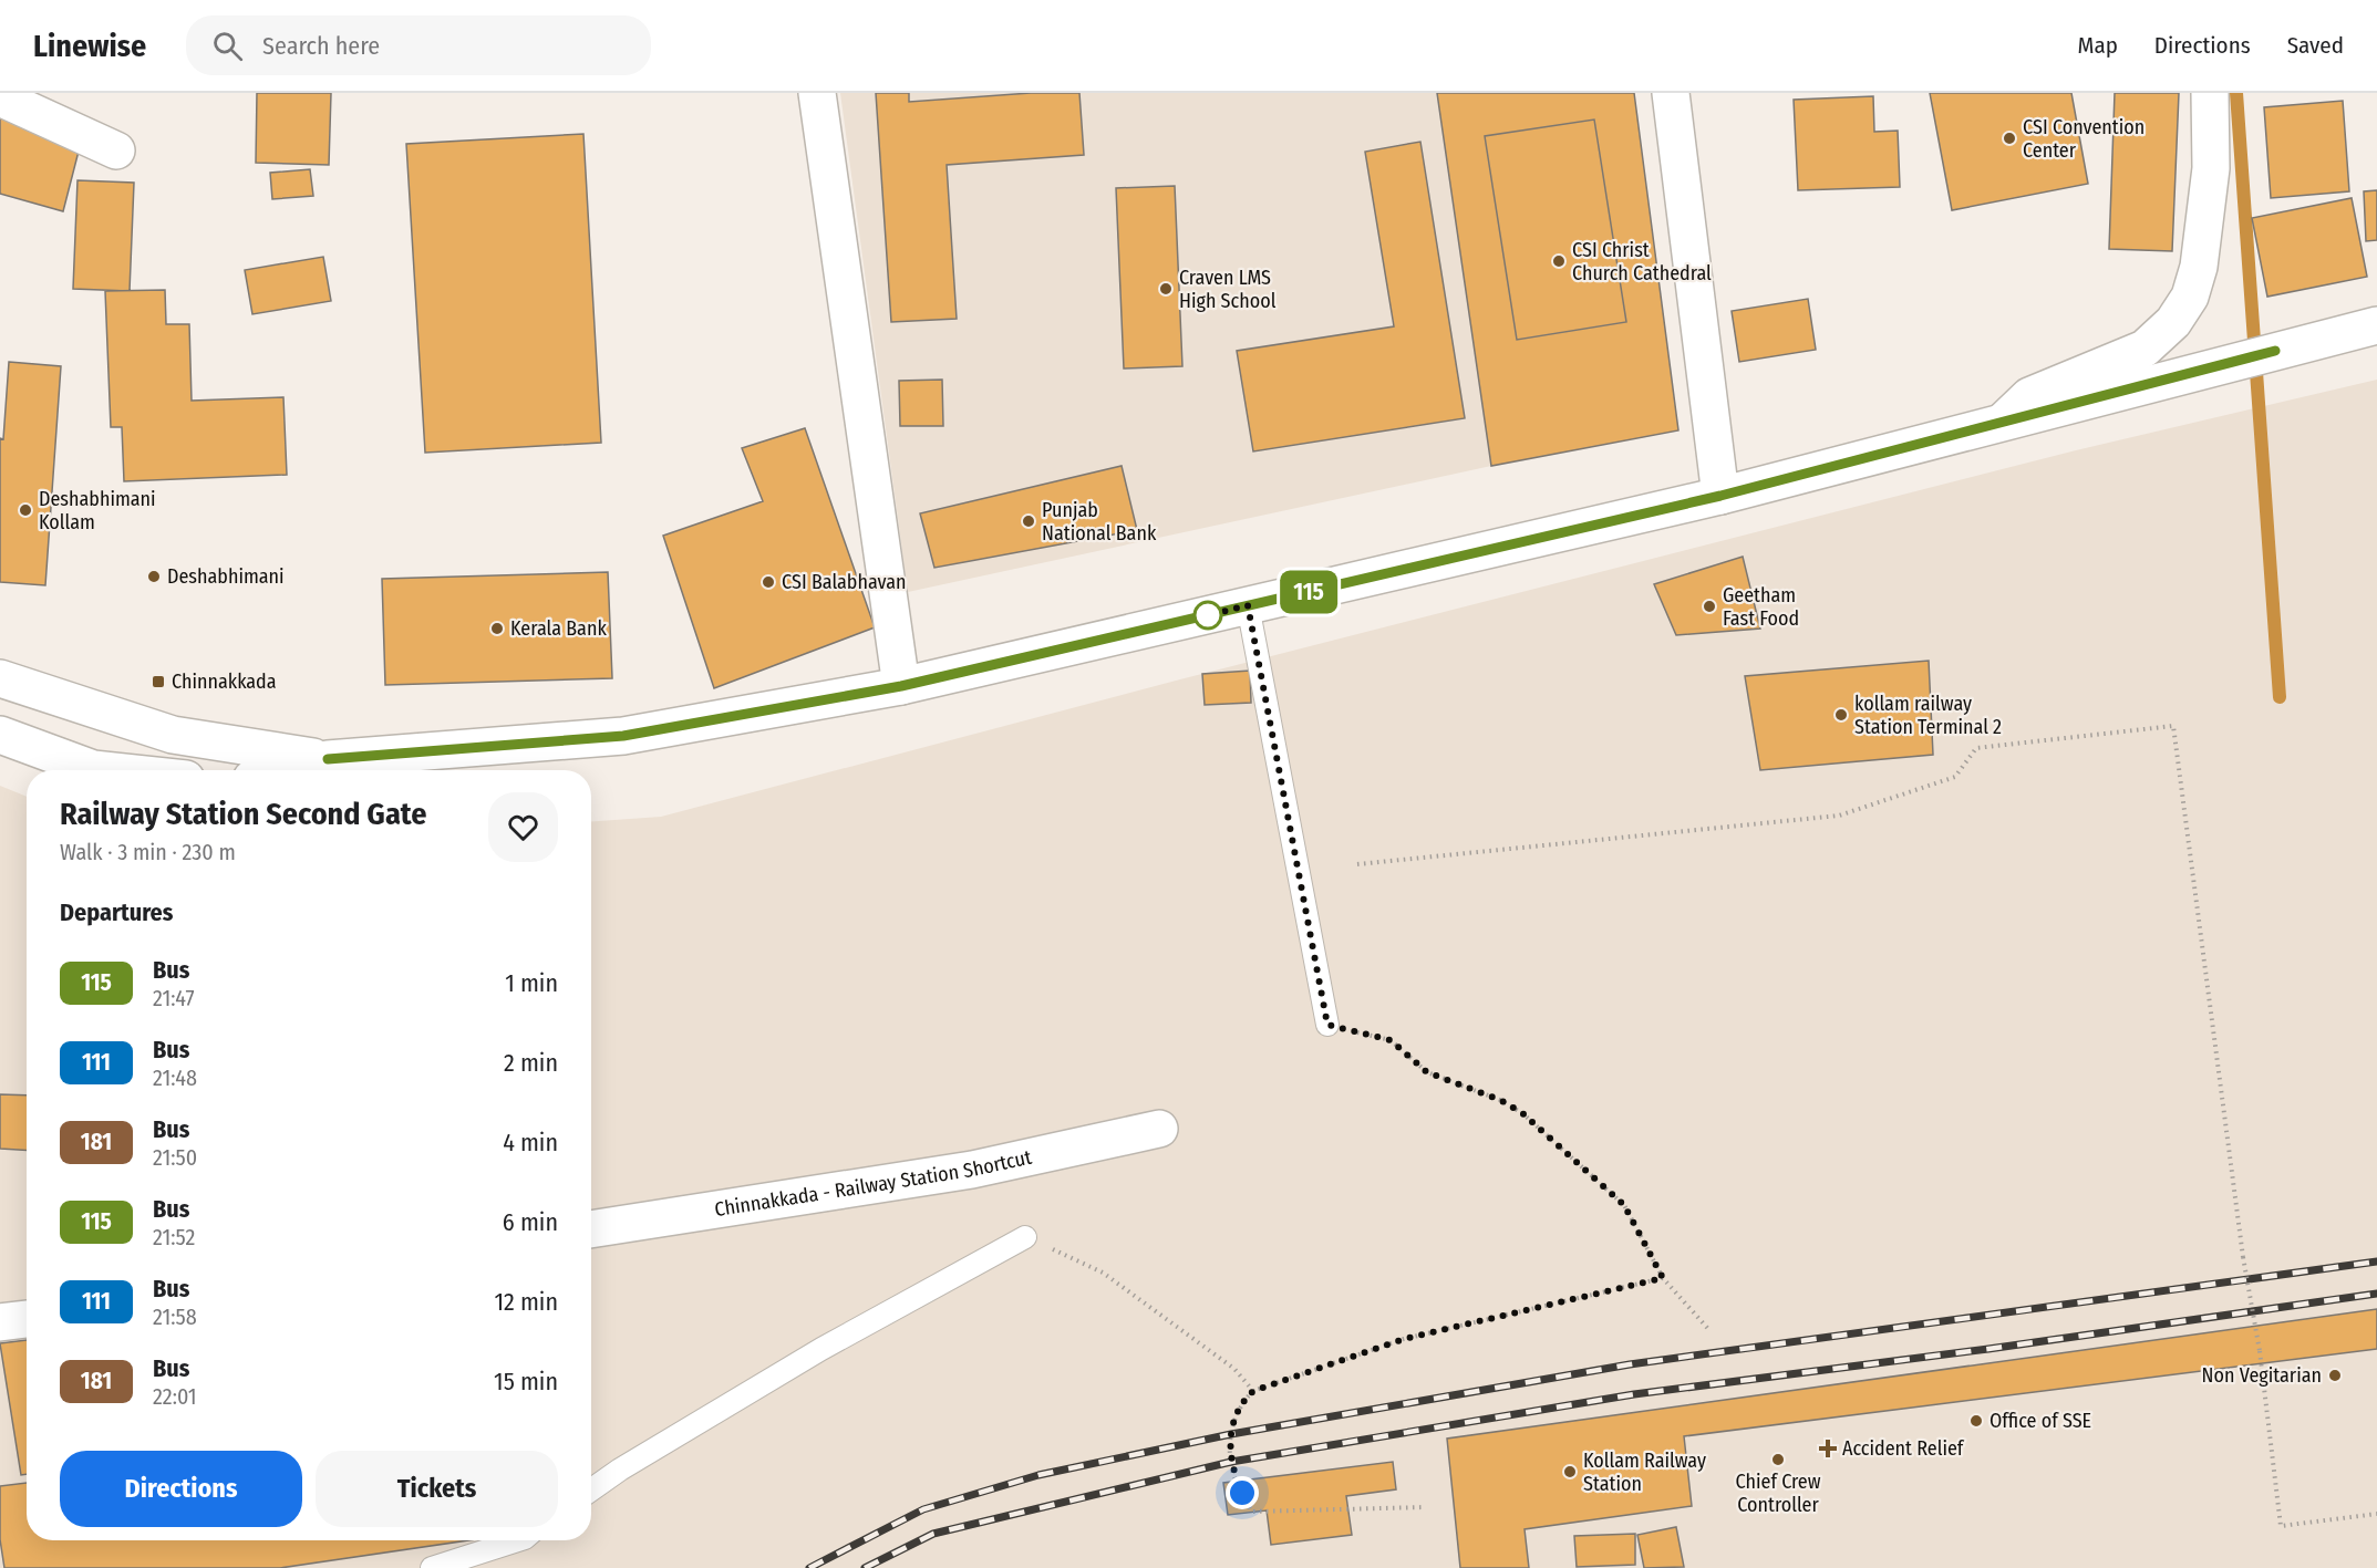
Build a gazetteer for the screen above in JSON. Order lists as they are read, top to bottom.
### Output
{
  "streets": {
    "main road": ["Chinnakkada - Railway Station Shortcut"]
  },
  "places": {
    "other": [
      "CSI Convention Center",
      "CSI Christ Church Cathedral",
      "Craven LMS High School",
      "Deshabhimani Kollam",
      "Punjab National Bank",
      "Deshabhimani",
      "CSI Balabhavan",
      "Geetham Fast Food",
      "Kerala Bank",
      "kollam railway Station Terminal 2",
      "Non Vegitarian",
      "Office of SSE",
      "Chief Crew Controller",
      "Kollam Railway Station"
    ],
    "transit": ["Chinnakkada"],
    "health": ["Accident Relief"]
  },
  "lines": ["bus line 115"],
  "page": {
    "header": "Linewise",
    "search": "Search here",
    "nav": ["Map", "Directions", "Saved"],
    "on_map": "115",
    "heading": [
      ["Railway Station Second Gate", "Walk · 3 min · 230 m"],
      "Departures"
    ],
    "list": [
      {
        "mark": "115",
        "name": "Bus",
        "note": "21:47",
        "value": "1 min"
      },
      {
        "mark": "111",
        "name": "Bus",
        "note": "21:48",
        "value": "2 min"
      },
      {
        "mark": "181",
        "name": "Bus",
        "note": "21:50",
        "value": "4 min"
      },
      {
        "mark": "115",
        "name": "Bus",
        "note": "21:52",
        "value": "6 min"
      },
      {
        "mark": "111",
        "name": "Bus",
        "note": "21:58",
        "value": "12 min"
      },
      {
        "mark": "181",
        "name": "Bus",
        "note": "22:01",
        "value": "15 min"
      }
    ],
    "buttons": ["Directions", "Tickets"]
  }
}
